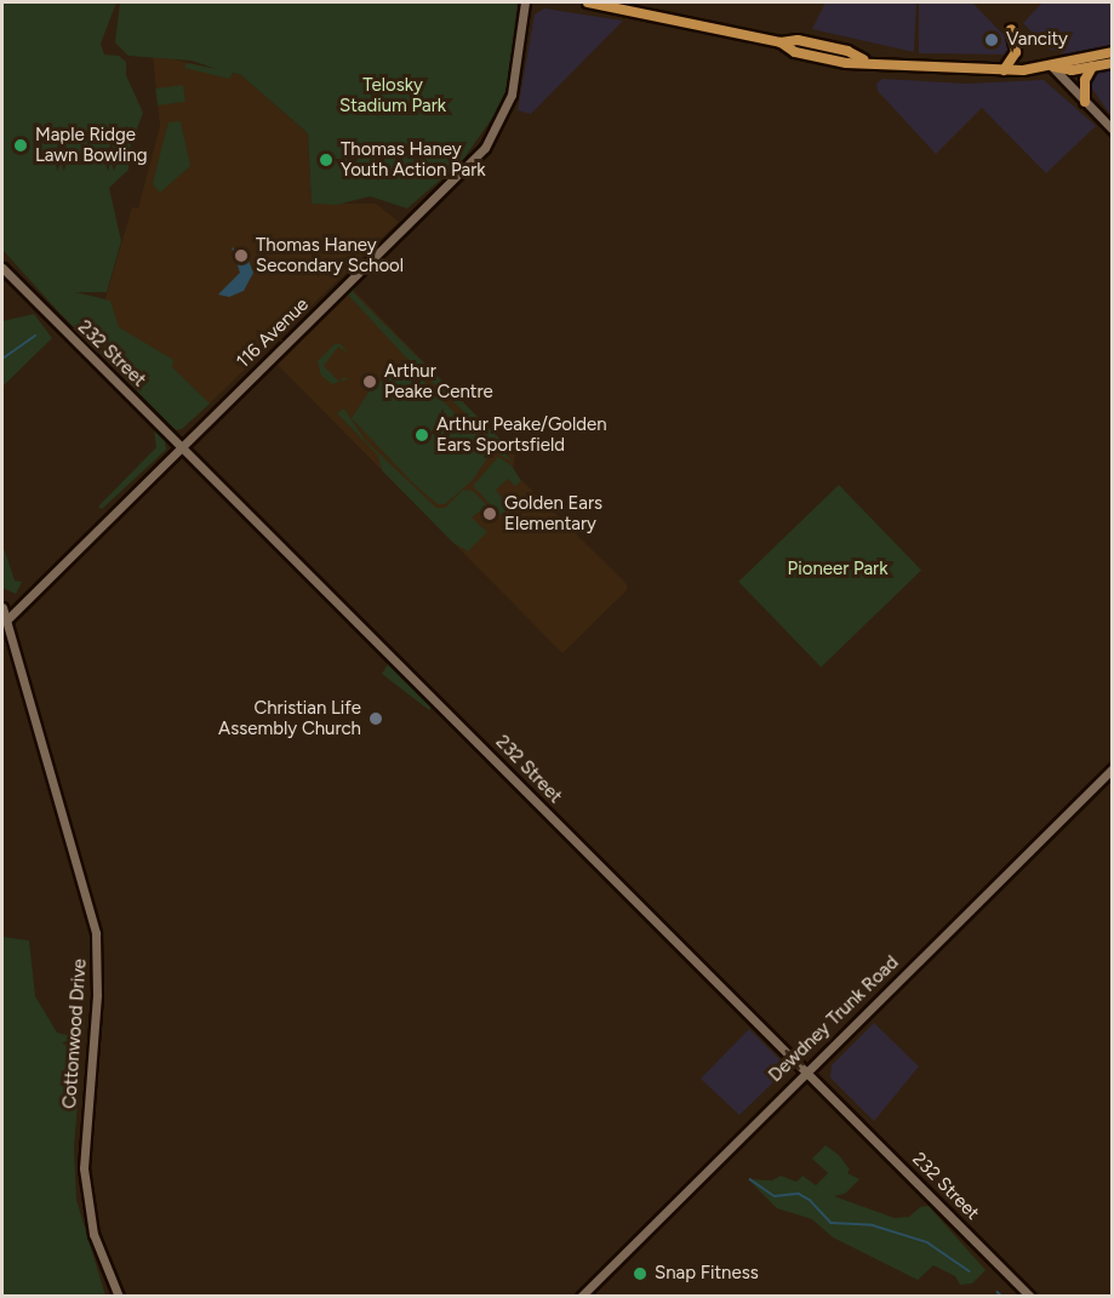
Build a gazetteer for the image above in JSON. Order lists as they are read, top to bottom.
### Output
{
  "streets": {
    "main road": [
      "116 Avenue",
      "232 Street",
      "Dewdney Trunk Road",
      "Cottonwood Drive"
    ]
  },
  "crossings": [
    ["116 Avenue", "232 Street"],
    ["116 Avenue", "Cottonwood Drive"],
    ["232 Street", "Dewdney Trunk Road"]
  ],
  "parks": ["Telosky Stadium Park", "Pioneer Park"],
  "places": [
    "Vancity",
    "Maple Ridge Lawn Bowling",
    "Thomas Haney Youth Action Park",
    "Thomas Haney Secondary School",
    "Arthur Peake Centre",
    "Arthur Peake/Golden Ears Sportsfield",
    "Golden Ears Elementary",
    "Christian Life Assembly Church",
    "Snap Fitness"
  ]
}
